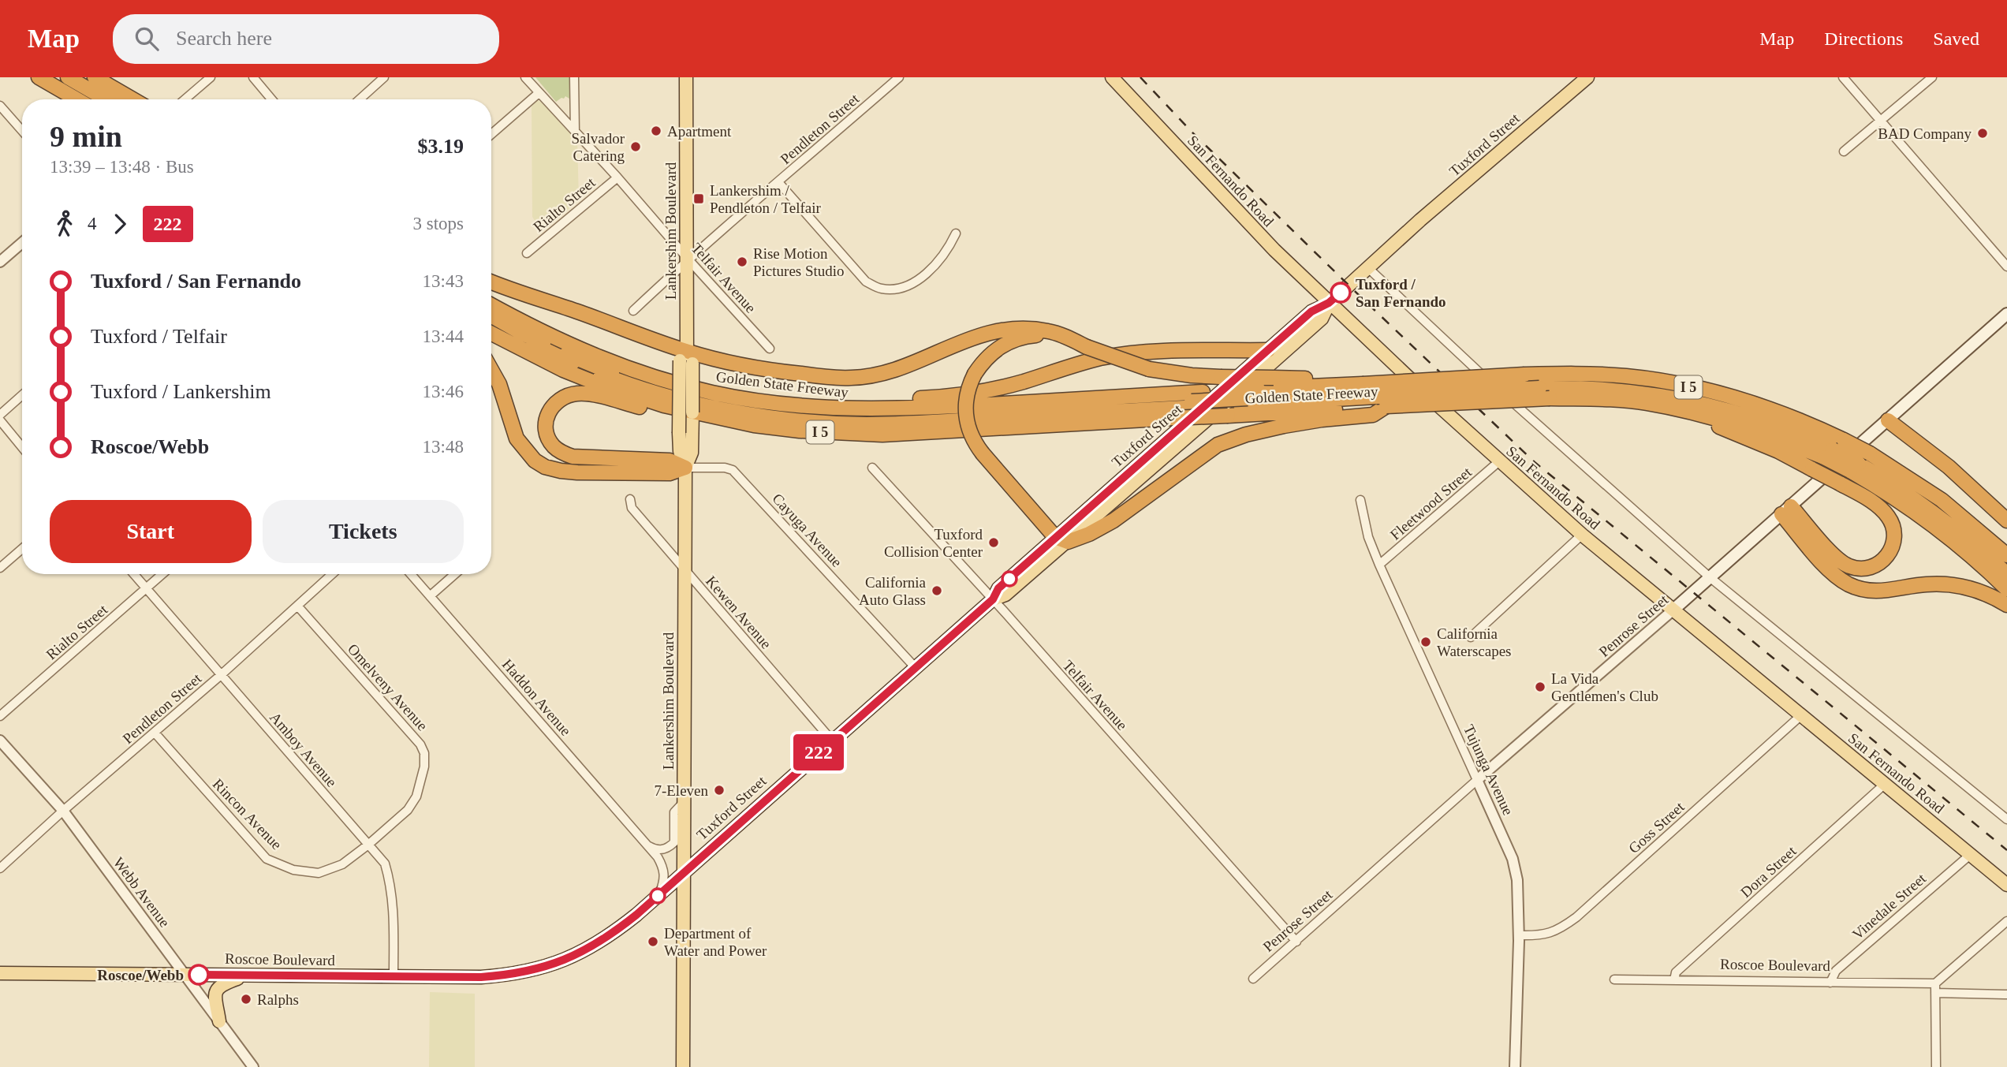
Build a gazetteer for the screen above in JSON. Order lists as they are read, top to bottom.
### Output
{
  "streets": {
    "highway": ["Golden State Freeway", "I 5"],
    "main road": [
      "Tuxford Street",
      "San Fernando Road",
      "Lankershim Boulevard",
      "Penrose Street",
      "Roscoe Boulevard"
    ],
    "street": [
      "Pendleton Street",
      "Rialto Street",
      "Telfair Avenue",
      "Fleetwood Street",
      "Cayuga Avenue",
      "Kewen Avenue",
      "Omelveny Avenue",
      "Haddon Avenue",
      "Amboy Avenue",
      "Tujunga Avenue",
      "Rincon Avenue",
      "Goss Street",
      "Dora Street",
      "Webb Avenue",
      "Vinedale Street"
    ]
  },
  "crossings": [
    ["Pendleton Street", "Lankershim Boulevard"],
    ["Pendleton Street", "Telfair Avenue"],
    ["Pendleton Street", "Omelveny Avenue"],
    ["Pendleton Street", "Amboy Avenue"],
    ["Pendleton Street", "Rincon Avenue"],
    ["Pendleton Street", "Webb Avenue"],
    ["Tuxford Street", "San Fernando Road"],
    ["Tuxford Street", "Lankershim Boulevard"],
    ["Tuxford Street", "Telfair Avenue"],
    ["Tuxford Street", "Cayuga Avenue"],
    ["Tuxford Street", "Kewen Avenue"],
    ["Tuxford Street", "Haddon Avenue"],
    ["Tuxford Street", "Roscoe Boulevard"],
    ["San Fernando Road", "Fleetwood Street"],
    ["San Fernando Road", "Penrose Street"],
    ["San Fernando Road", "Goss Street"],
    ["San Fernando Road", "Dora Street"],
    ["San Fernando Road", "Vinedale Street"],
    ["Rialto Street", "Telfair Avenue"],
    ["Rialto Street", "Amboy Avenue"],
    ["Lankershim Boulevard", "Telfair Avenue"],
    ["Lankershim Boulevard", "Cayuga Avenue"],
    ["Lankershim Boulevard", "Kewen Avenue"],
    ["Telfair Avenue", "Penrose Street"],
    ["Fleetwood Street", "Tujunga Avenue"],
    ["Penrose Street", "Tujunga Avenue"],
    ["Omelveny Avenue", "Amboy Avenue"],
    ["Omelveny Avenue", "Rincon Avenue"],
    ["Amboy Avenue", "Rincon Avenue"],
    ["Amboy Avenue", "Roscoe Boulevard"],
    ["Tujunga Avenue", "Goss Street"],
    ["Dora Street", "Roscoe Boulevard"],
    ["Webb Avenue", "Roscoe Boulevard"],
    ["Vinedale Street", "Roscoe Boulevard"]
  ],
  "places": {
    "other": [
      "Apartment",
      "BAD Company",
      "Salvador Catering",
      "Rise Motion Pictures Studio",
      "Tuxford / San Fernando",
      "Tuxford Collision Center",
      "California Auto Glass",
      "California Waterscapes",
      "La Vida Gentlemen's Club",
      "7-Eleven",
      "Department of Water and Power",
      "Roscoe/Webb",
      "Ralphs"
    ],
    "transit": ["Lankershim / Pendleton / Telfair"]
  },
  "lines": ["bus line 222"],
  "page": {
    "header": "Map",
    "search": "Search here",
    "nav": ["Map", "Directions", "Saved"],
    "on_map": "222",
    "heading": ["9 min", "13:39 – 13:48 · Bus", "$3.19"],
    "legs": ["4", "222", "3 stops"],
    "list": [
      {
        "name": "Tuxford / San Fernando",
        "value": "13:43"
      },
      {
        "name": "Tuxford / Telfair",
        "value": "13:44"
      },
      {
        "name": "Tuxford / Lankershim",
        "value": "13:46"
      },
      {
        "name": "Roscoe/Webb",
        "value": "13:48"
      }
    ],
    "buttons": ["Start", "Tickets"]
  }
}
